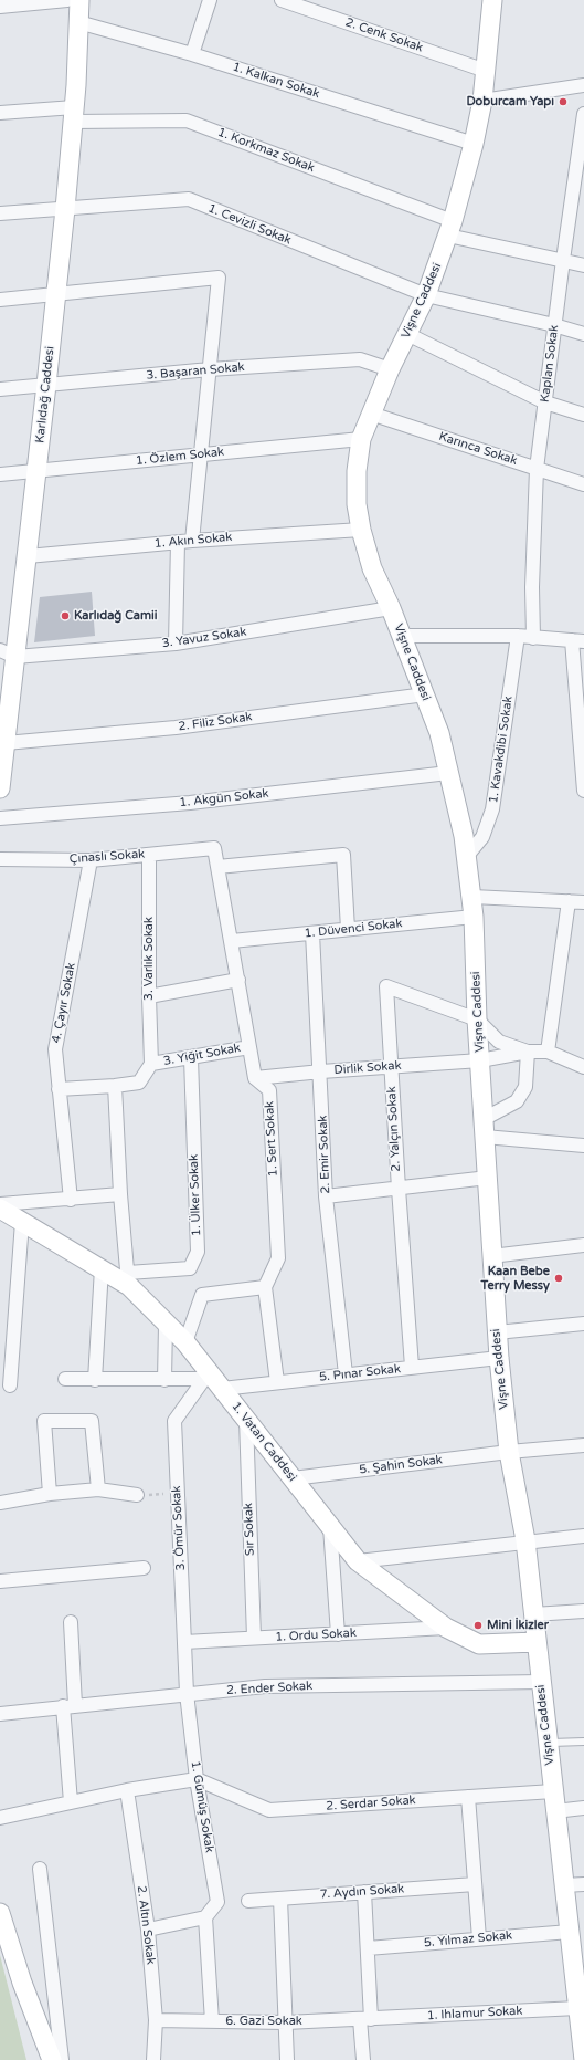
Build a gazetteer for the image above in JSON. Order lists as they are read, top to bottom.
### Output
{
  "streets": {
    "main road": ["Vişne Caddesi", "Karlıdağ Caddesi", "1. Vatan Caddesi"],
    "street": [
      "2. Cenk Sokak",
      "1. Kalkan Sokak",
      "1. Korkmaz Sokak",
      "1. Cevizli Sokak",
      "Kaplan Sokak",
      "3. Başaran Sokak",
      "Karınca Sokak",
      "1. Özlem Sokak",
      "1. Akın Sokak",
      "3. Yavuz Sokak",
      "2. Filiz Sokak",
      "1. Kavakdibi Sokak",
      "1. Akgün Sokak",
      "Çınaslı Sokak",
      "1. Düvenci Sokak",
      "3. Varlık Sokak",
      "4. Çayır Sokak",
      "3. Yiğit Sokak",
      "Dirlik Sokak",
      "2. Yalçın Sokak",
      "1. Sert Sokak",
      "2. Emir Sokak",
      "1. Ülker Sokak",
      "5. Pınar Sokak",
      "5. Şahin Sokak",
      "3. Ömür Sokak",
      "Sır Sokak",
      "1. Ordu Sokak",
      "2. Ender Sokak",
      "2. Serdar Sokak",
      "1. Gümüş Sokak",
      "7. Aydın Sokak",
      "2. Altın Sokak",
      "5. Yılmaz Sokak",
      "1. Ihlamur Sokak",
      "6. Gazi Sokak"
    ]
  },
  "crossings": [
    ["2. Cenk Sokak", "Vişne Caddesi"],
    ["1. Kalkan Sokak", "Vişne Caddesi"],
    ["1. Kalkan Sokak", "Karlıdağ Caddesi"],
    ["1. Korkmaz Sokak", "Vişne Caddesi"],
    ["1. Korkmaz Sokak", "Kaplan Sokak"],
    ["1. Korkmaz Sokak", "Karlıdağ Caddesi"],
    ["1. Cevizli Sokak", "Vişne Caddesi"],
    ["1. Cevizli Sokak", "Kaplan Sokak"],
    ["1. Cevizli Sokak", "Karlıdağ Caddesi"],
    ["Vişne Caddesi", "3. Başaran Sokak"],
    ["Vişne Caddesi", "Karınca Sokak"],
    ["Vişne Caddesi", "1. Özlem Sokak"],
    ["Vişne Caddesi", "1. Akın Sokak"],
    ["Vişne Caddesi", "3. Yavuz Sokak"],
    ["Vişne Caddesi", "2. Filiz Sokak"],
    ["Vişne Caddesi", "1. Kavakdibi Sokak"],
    ["Vişne Caddesi", "1. Akgün Sokak"],
    ["Vişne Caddesi", "1. Düvenci Sokak"],
    ["Vişne Caddesi", "Dirlik Sokak"],
    ["Vişne Caddesi", "2. Yalçın Sokak"],
    ["Vişne Caddesi", "5. Pınar Sokak"],
    ["Vişne Caddesi", "1. Vatan Caddesi"],
    ["Vişne Caddesi", "5. Şahin Sokak"],
    ["Vişne Caddesi", "2. Ender Sokak"],
    ["Vişne Caddesi", "2. Serdar Sokak"],
    ["Vişne Caddesi", "5. Yılmaz Sokak"],
    ["Vişne Caddesi", "1. Ihlamur Sokak"],
    ["Kaplan Sokak", "Karınca Sokak"],
    ["3. Başaran Sokak", "Karlıdağ Caddesi"],
    ["Karlıdağ Caddesi", "1. Özlem Sokak"],
    ["Karlıdağ Caddesi", "1. Akın Sokak"],
    ["Karlıdağ Caddesi", "3. Yavuz Sokak"],
    ["Karlıdağ Caddesi", "2. Filiz Sokak"],
    ["Çınaslı Sokak", "3. Varlık Sokak"],
    ["Çınaslı Sokak", "4. Çayır Sokak"],
    ["1. Düvenci Sokak", "2. Emir Sokak"],
    ["3. Varlık Sokak", "3. Yiğit Sokak"],
    ["4. Çayır Sokak", "3. Yiğit Sokak"],
    ["3. Yiğit Sokak", "1. Ülker Sokak"],
    ["Dirlik Sokak", "2. Yalçın Sokak"],
    ["Dirlik Sokak", "1. Sert Sokak"],
    ["Dirlik Sokak", "2. Emir Sokak"],
    ["2. Yalçın Sokak", "5. Pınar Sokak"],
    ["2. Emir Sokak", "5. Pınar Sokak"],
    ["1. Ülker Sokak", "1. Vatan Caddesi"],
    ["5. Pınar Sokak", "1. Vatan Caddesi"],
    ["5. Pınar Sokak", "3. Ömür Sokak"],
    ["1. Vatan Caddesi", "5. Şahin Sokak"],
    ["1. Vatan Caddesi", "3. Ömür Sokak"],
    ["1. Vatan Caddesi", "Sır Sokak"],
    ["1. Vatan Caddesi", "1. Ordu Sokak"],
    ["3. Ömür Sokak", "1. Ordu Sokak"],
    ["3. Ömür Sokak", "2. Ender Sokak"],
    ["3. Ömür Sokak", "1. Gümüş Sokak"],
    ["Sır Sokak", "1. Ordu Sokak"],
    ["2. Ender Sokak", "1. Gümüş Sokak"],
    ["2. Serdar Sokak", "1. Gümüş Sokak"],
    ["2. Altın Sokak", "6. Gazi Sokak"],
    ["1. Ihlamur Sokak", "6. Gazi Sokak"]
  ],
  "places": [
    "Doburcam Yapı",
    "Karlıdağ Camii",
    "Kaan Bebe Terry Messy",
    "Mini İkizler"
  ]
}
